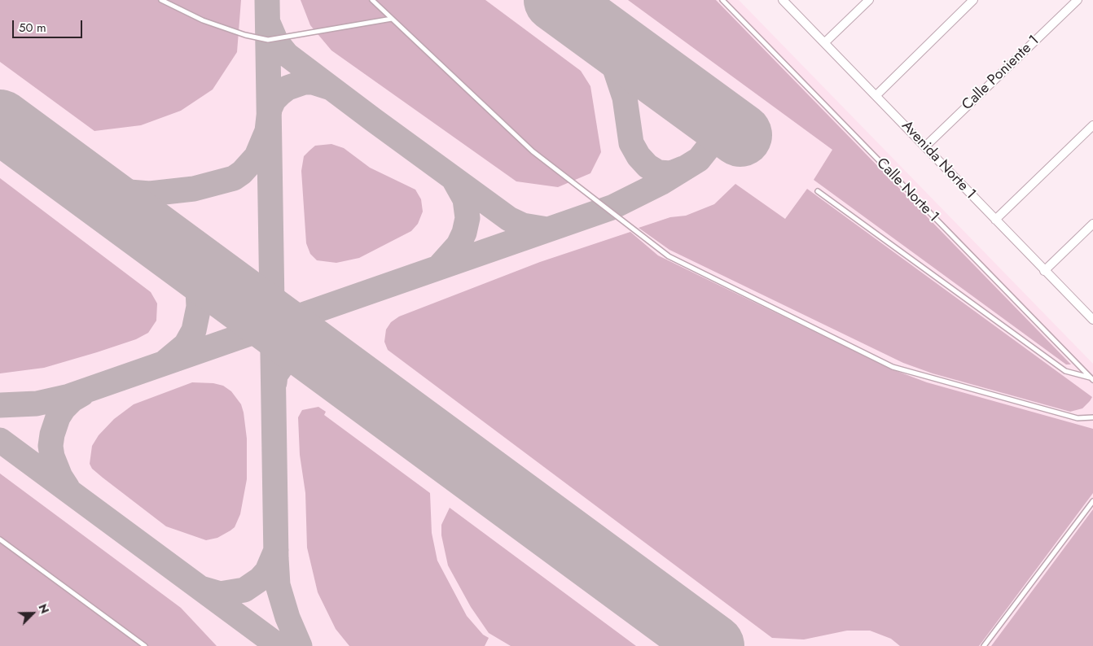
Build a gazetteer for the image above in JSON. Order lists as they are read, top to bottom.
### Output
{
  "streets": {
    "street": ["Calle Poniente 1", "Avenida Norte 1"],
    "lane": ["Calle Norte 1"]
  },
  "crossings": [
    ["Calle Poniente 1", "Avenida Norte 1"]
  ],
  "scale_bar": "50 m",
  "north": "top right"
}
